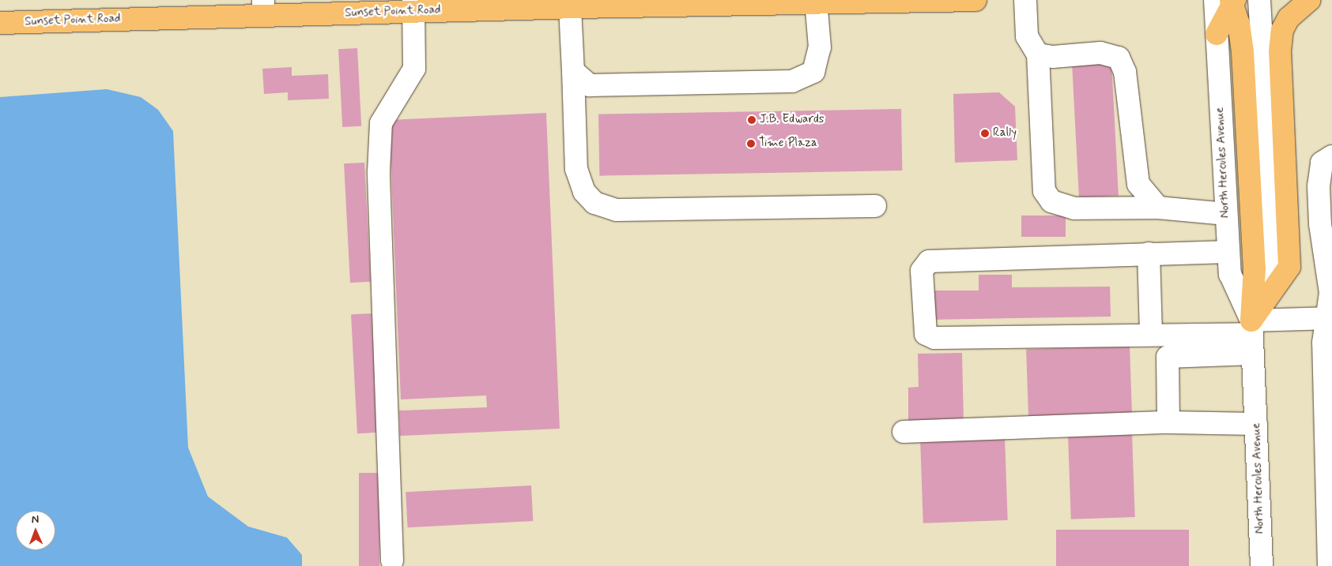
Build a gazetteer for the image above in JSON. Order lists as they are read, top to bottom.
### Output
{
  "streets": {
    "main road": ["Sunset Point Road"],
    "street": ["North Hercules Avenue"]
  },
  "places": ["J.B. Edwards", "Rally", "Time Plaza"],
  "north": "top"
}
